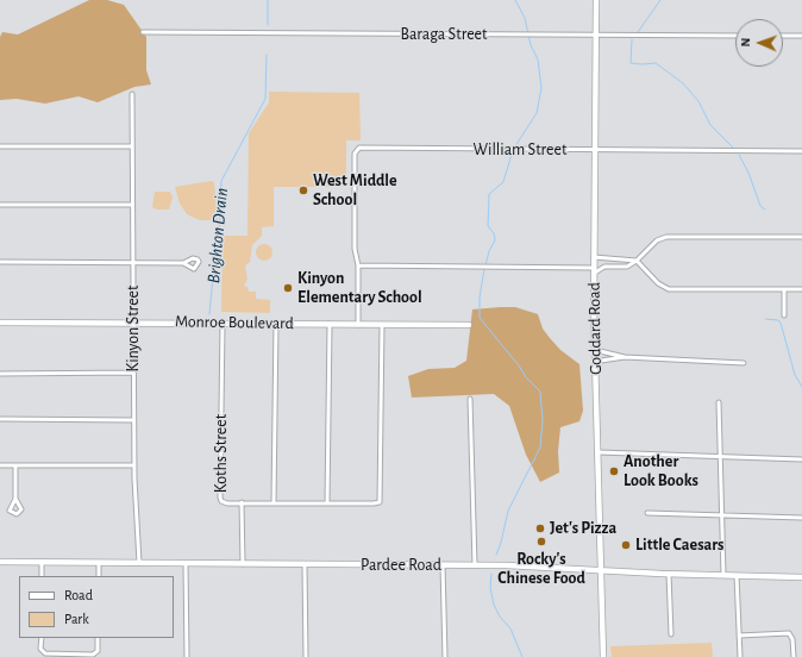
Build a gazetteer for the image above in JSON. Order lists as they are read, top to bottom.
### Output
{
  "streets": {
    "main road": ["Monroe Boulevard", "Goddard Road", "Pardee Road"],
    "street": [
      "Baraga Street",
      "William Street",
      "Kinyon Street",
      "Koths Street"
    ]
  },
  "crossings": [
    ["Baraga Street", "Goddard Road"],
    ["William Street", "Goddard Road"],
    ["Monroe Boulevard", "Kinyon Street"],
    ["Monroe Boulevard", "Koths Street"],
    ["Kinyon Street", "Pardee Road"],
    ["Goddard Road", "Pardee Road"],
    ["Koths Street", "Pardee Road"]
  ],
  "water": ["Brighton Drain"],
  "places": [
    "West Middle School",
    "Kinyon Elementary School",
    "Another Look Books",
    "Jet's Pizza",
    "Rocky's Chinese Food",
    "Little Caesars"
  ],
  "legend": ["Road", "Park"],
  "north": "left"
}
